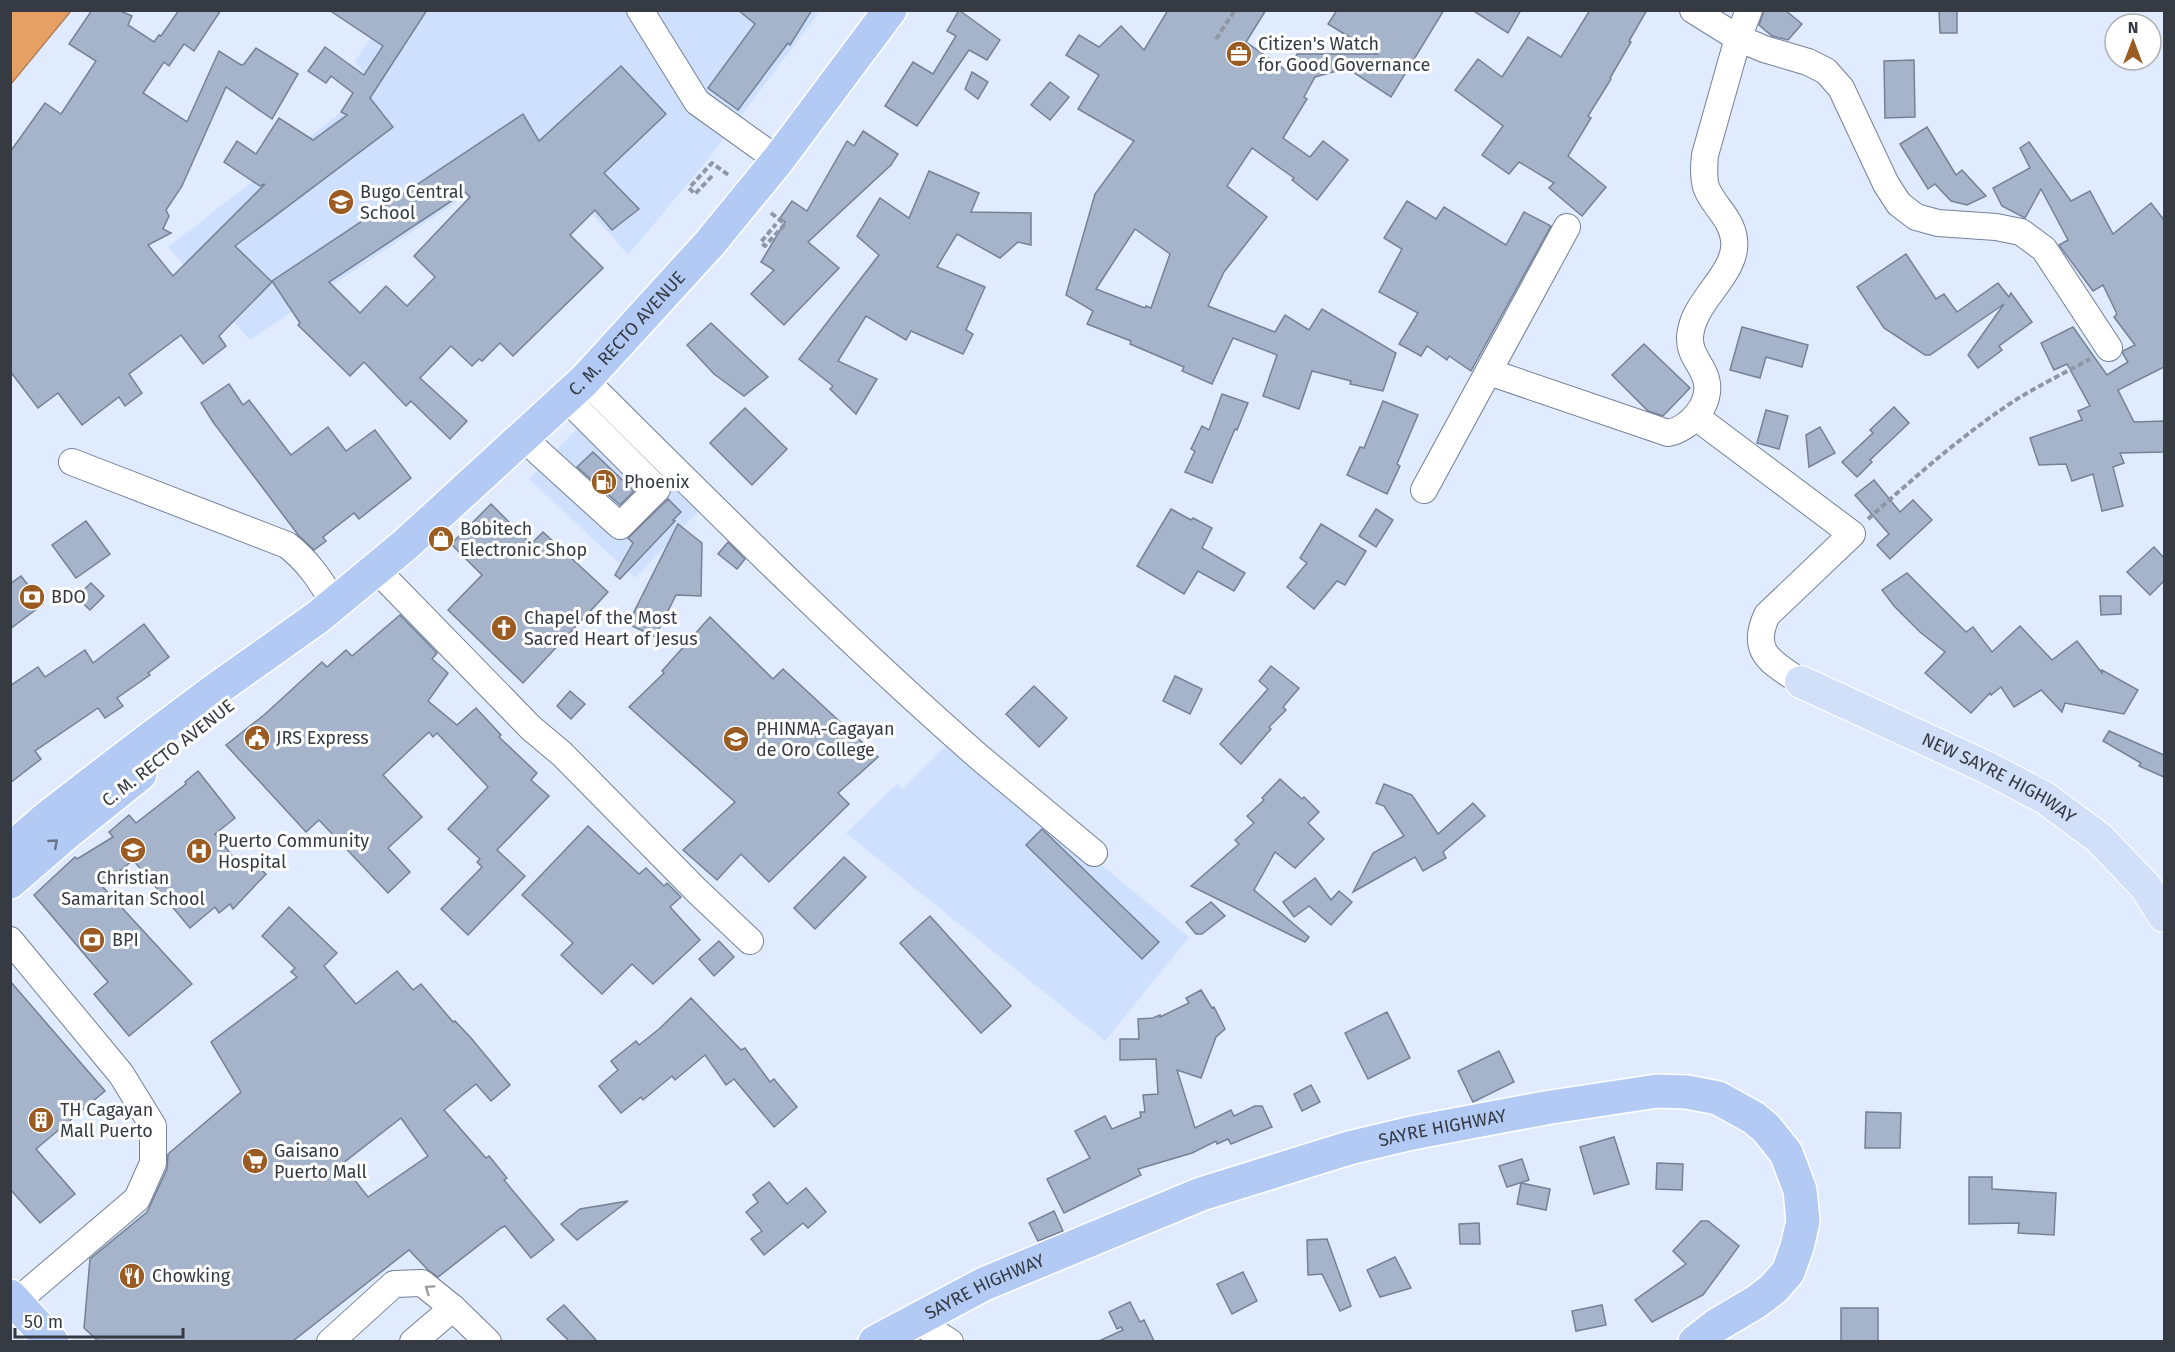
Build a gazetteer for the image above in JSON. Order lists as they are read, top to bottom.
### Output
{
  "streets": {
    "highway": ["C. M. RECTO AVENUE", "SAYRE HIGHWAY"],
    "main road": ["NEW SAYRE HIGHWAY"]
  },
  "places": {
    "office": ["Citizen's Watch for Good Governance"],
    "school or university": ["Bugo Central School", "PHINMA-Cagayan de Oro College", "Christian Samaritan School"],
    "fuel station": ["Phoenix"],
    "shop": ["Bobitech Electronic Shop"],
    "bank": ["BDO", "BPI"],
    "church": ["Chapel of the Most Sacred Heart of Jesus"],
    "public building": ["JRS Express"],
    "hospital": ["Puerto Community Hospital"],
    "building": ["TH Cagayan Mall Puerto"],
    "supermarket": ["Gaisano Puerto Mall"],
    "restaurant": ["Chowking"]
  },
  "scale_bar": "50 m",
  "north": "top"
}
